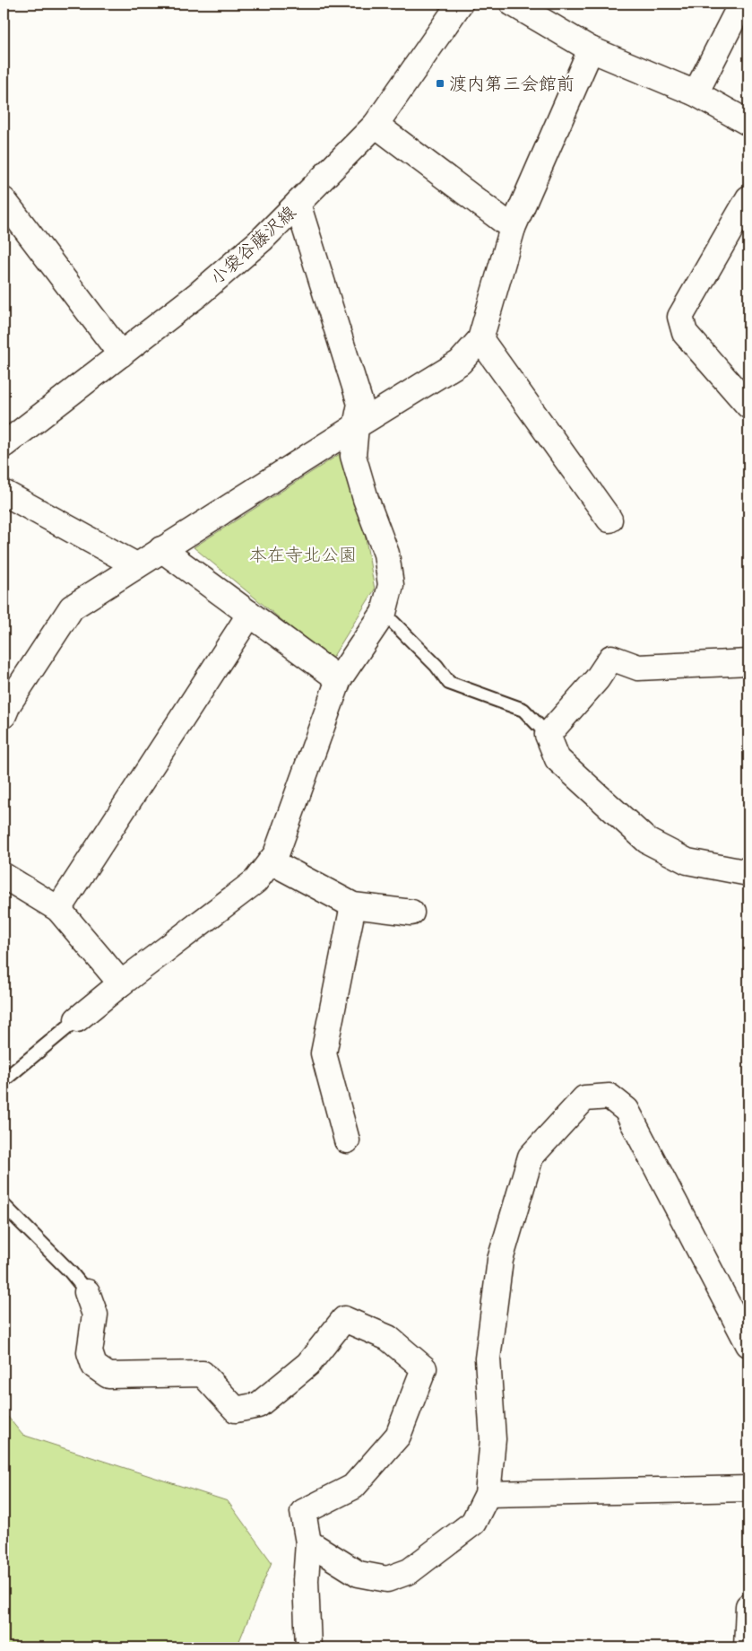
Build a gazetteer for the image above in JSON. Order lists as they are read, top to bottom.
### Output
{
  "streets": {
    "street": ["小袋谷藤沢線"]
  },
  "parks": ["本在寺北公園"],
  "places": {
    "transit": ["渡内第三会館前"]
  }
}
